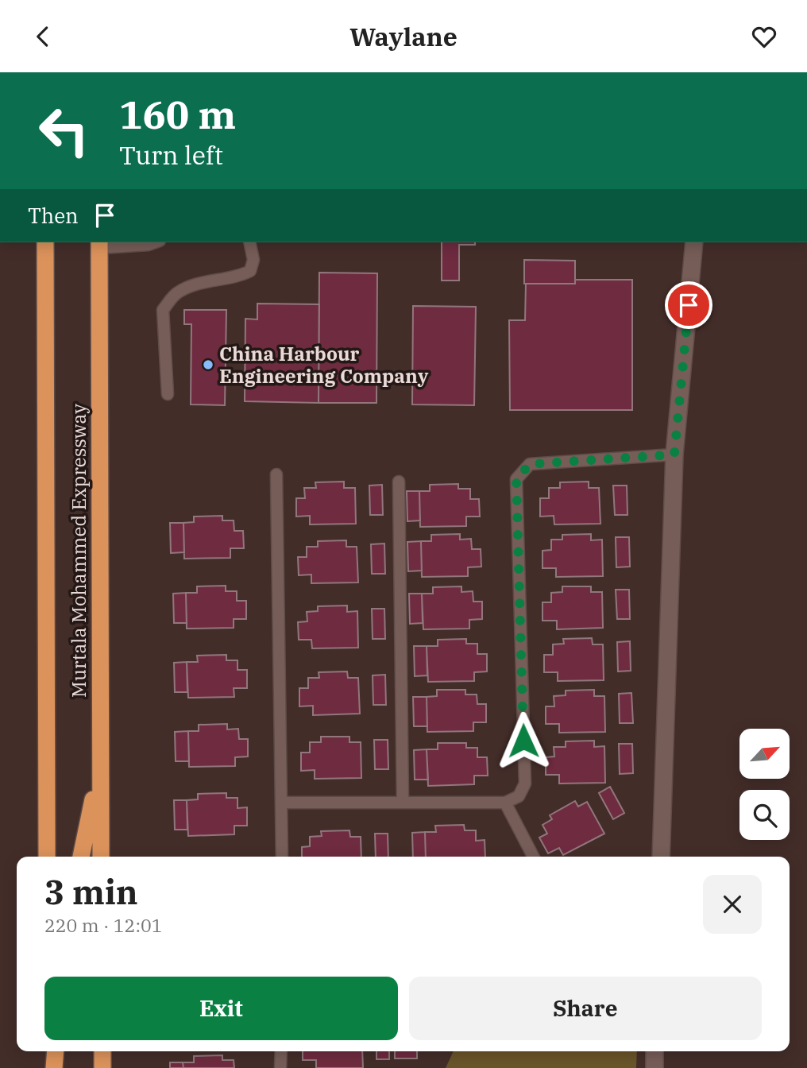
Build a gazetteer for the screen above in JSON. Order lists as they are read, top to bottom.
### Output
{
  "streets": {
    "highway": ["Murtala Mohammed Expressway"]
  },
  "places": ["China Harbour Engineering Company"],
  "north": "top right",
  "page": {
    "header": "Waylane",
    "turn": ["160 m", "Turn left"],
    "then": "Then",
    "heading": ["3 min", "220 m · 12:01"],
    "buttons": ["Exit", "Share"]
  }
}
